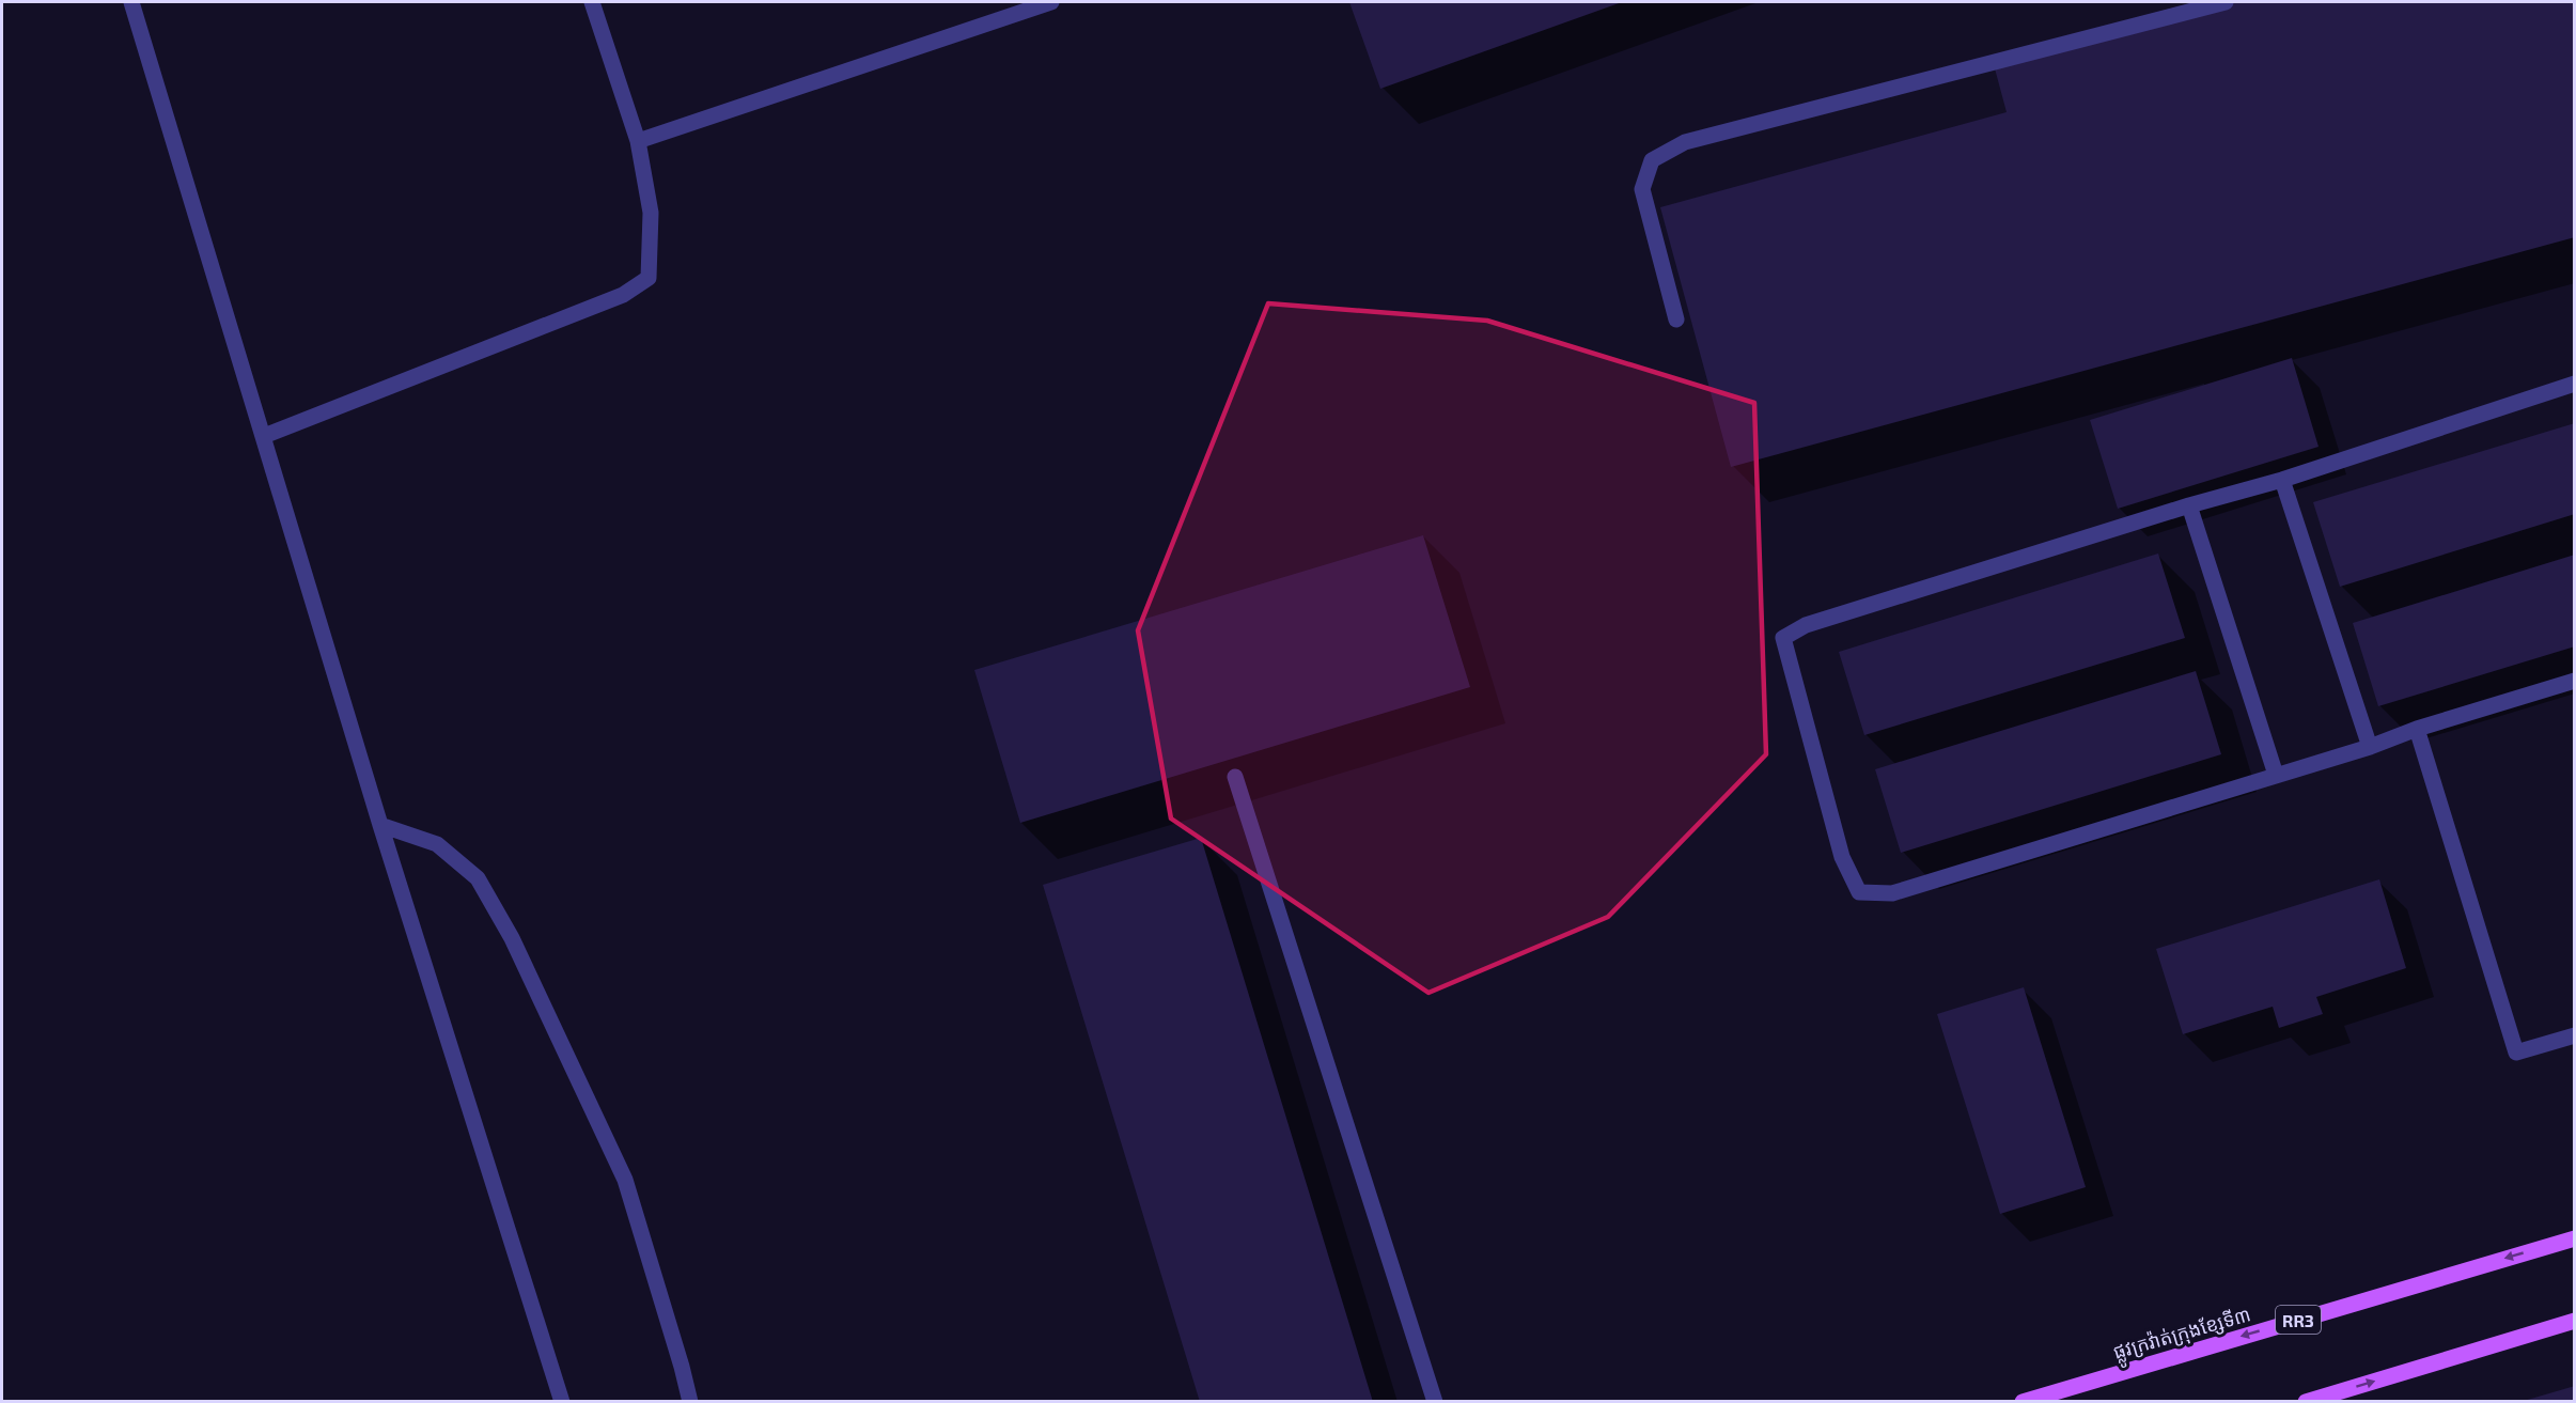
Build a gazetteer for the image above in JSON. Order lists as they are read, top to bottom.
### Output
{
  "streets": {
    "main road": ["RR3", "ផ្លូវក្រវ៉ាត់ក្រុងខ្សែទី៣"]
  }
}
